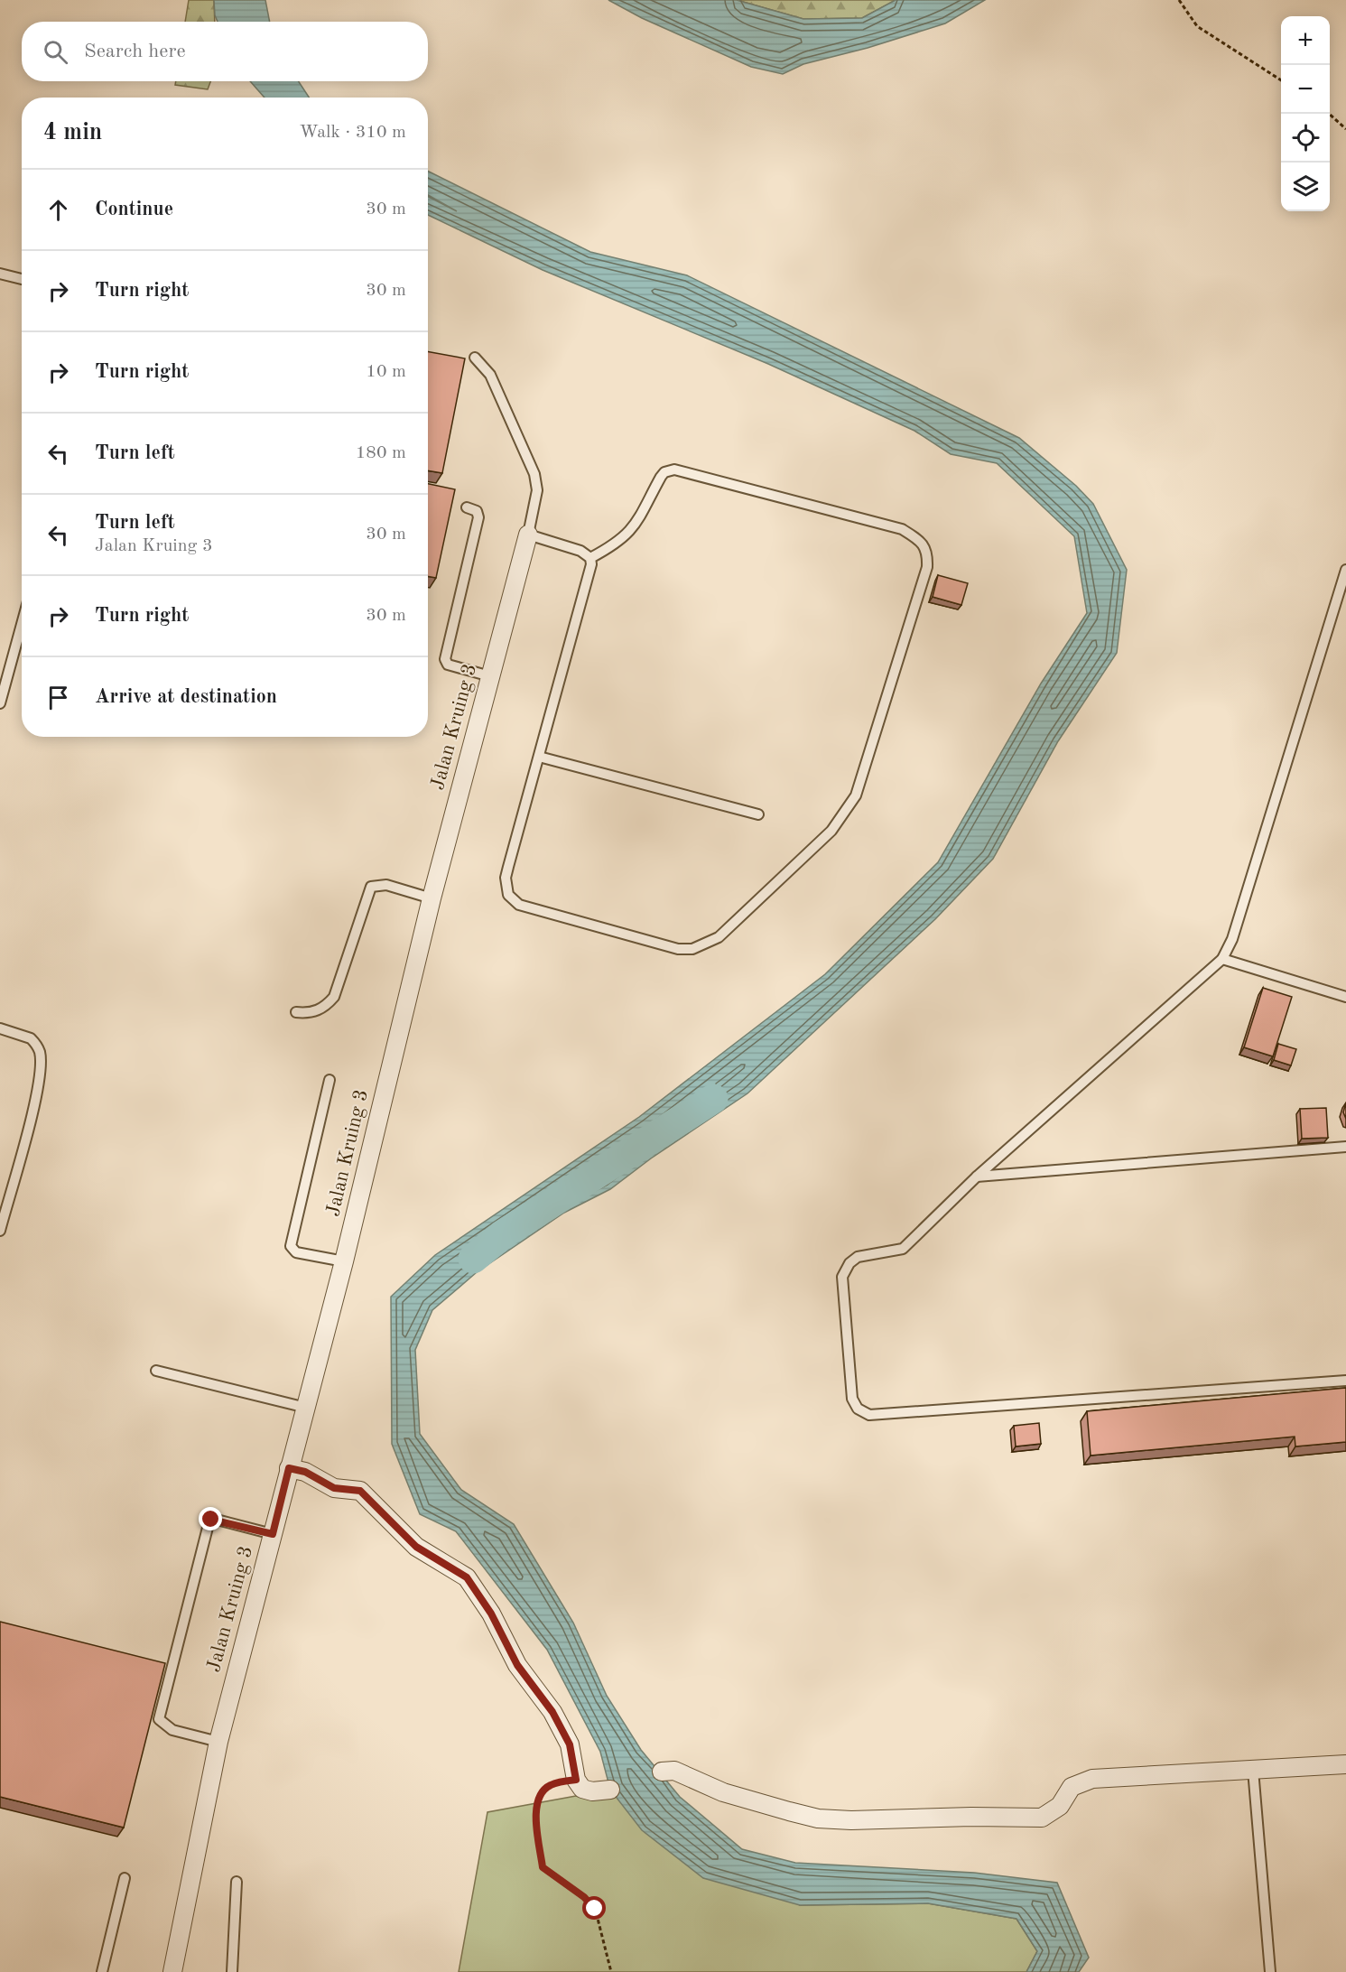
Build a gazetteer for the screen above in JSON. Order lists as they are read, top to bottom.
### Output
{
  "streets": {
    "street": ["Jalan Kruing 3"]
  },
  "page": {
    "map_buttons": ["+", "−"],
    "search": "Search here",
    "heading": ["4 min", "Walk · 310 m"],
    "list": [
      ["Continue", "30 m"],
      ["Turn right", "30 m"],
      ["Turn right", "10 m"],
      ["Turn left", "180 m"],
      ["Turn left", "Jalan Kruing 3", "30 m"],
      ["Turn right", "30 m"],
      "Arrive at destination"
    ]
  }
}
